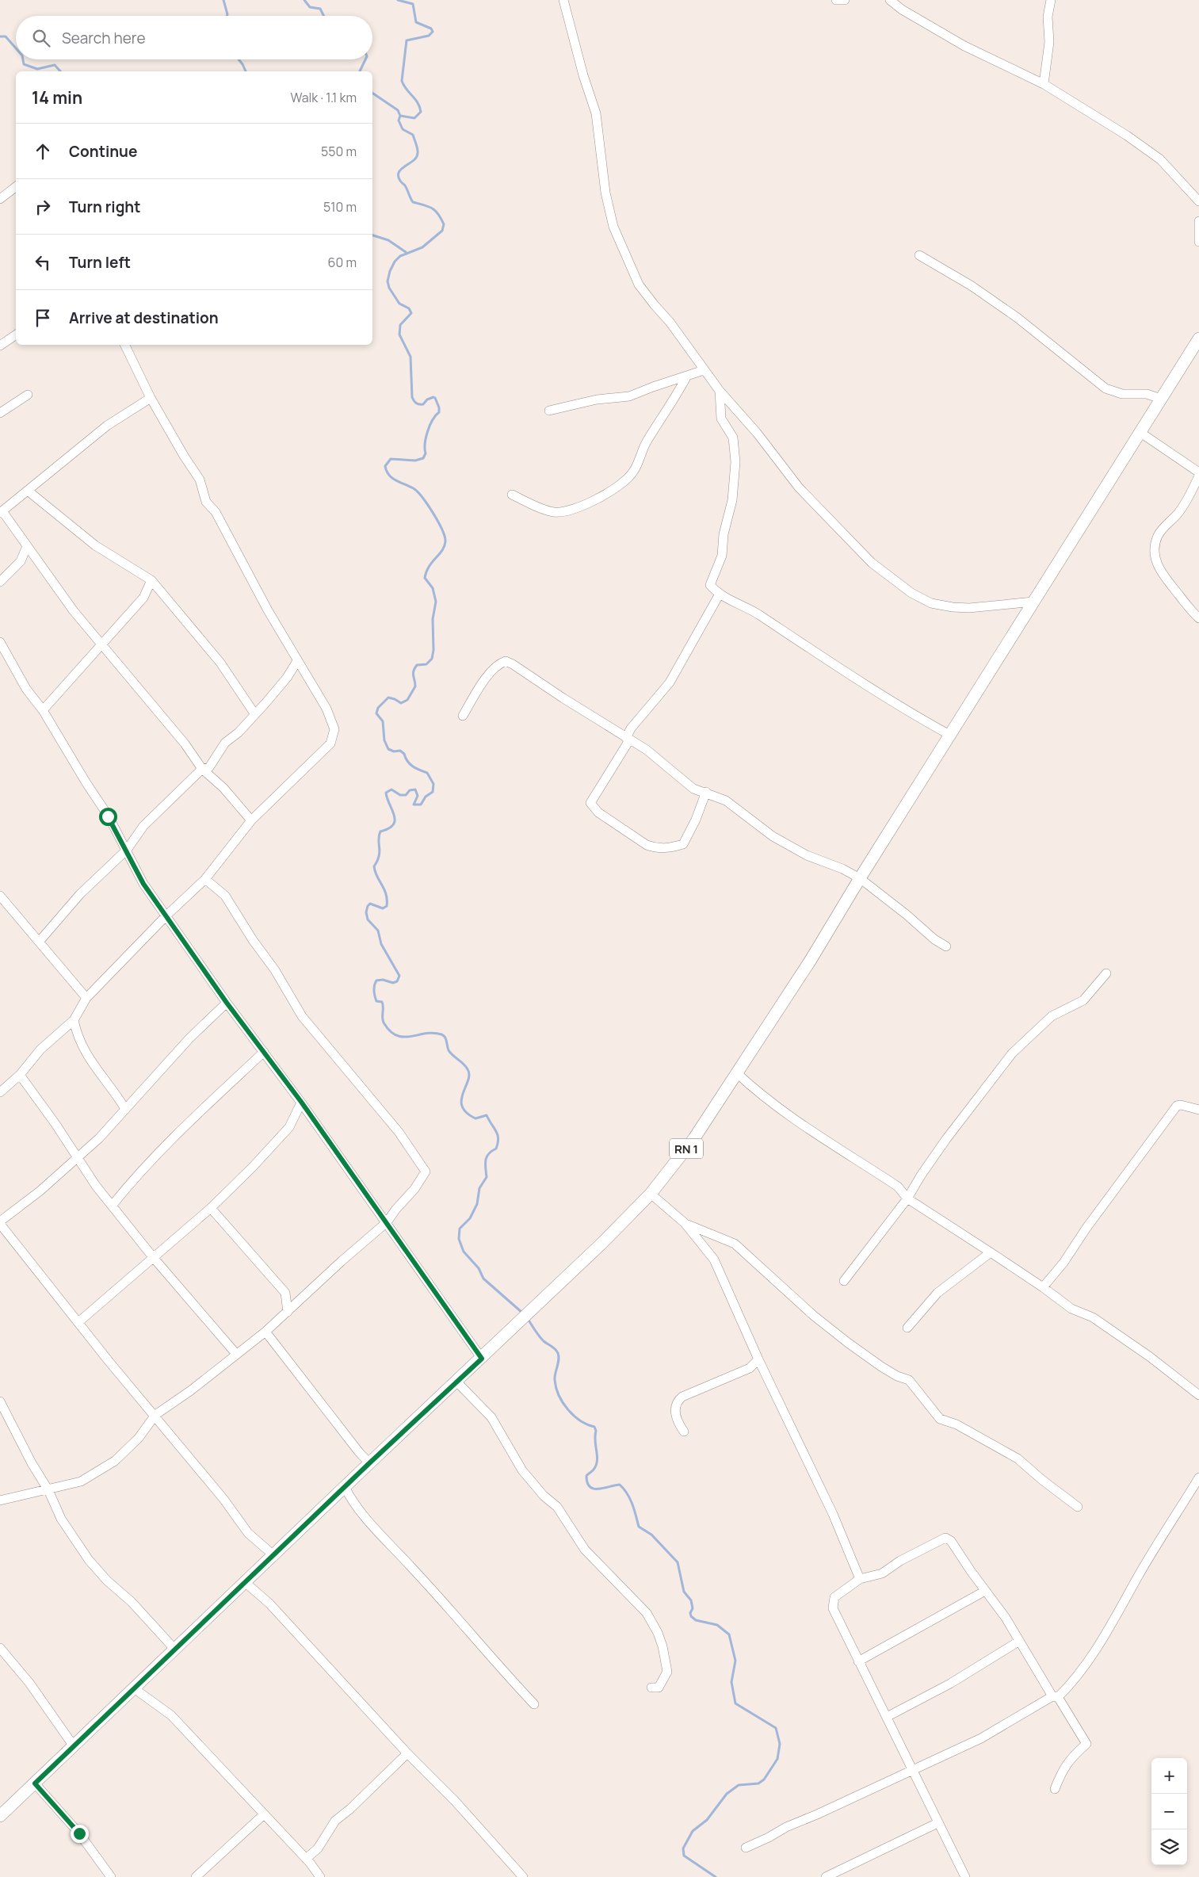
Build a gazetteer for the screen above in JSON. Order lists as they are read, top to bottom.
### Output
{
  "streets": {
    "main road": ["RN 1"]
  },
  "page": {
    "search": "Search here",
    "heading": ["14 min", "Walk · 1.1 km"],
    "list": [
      ["Continue", "550 m"],
      ["Turn right", "510 m"],
      ["Turn left", "60 m"],
      "Arrive at destination"
    ],
    "map_buttons": ["+", "−"]
  }
}
